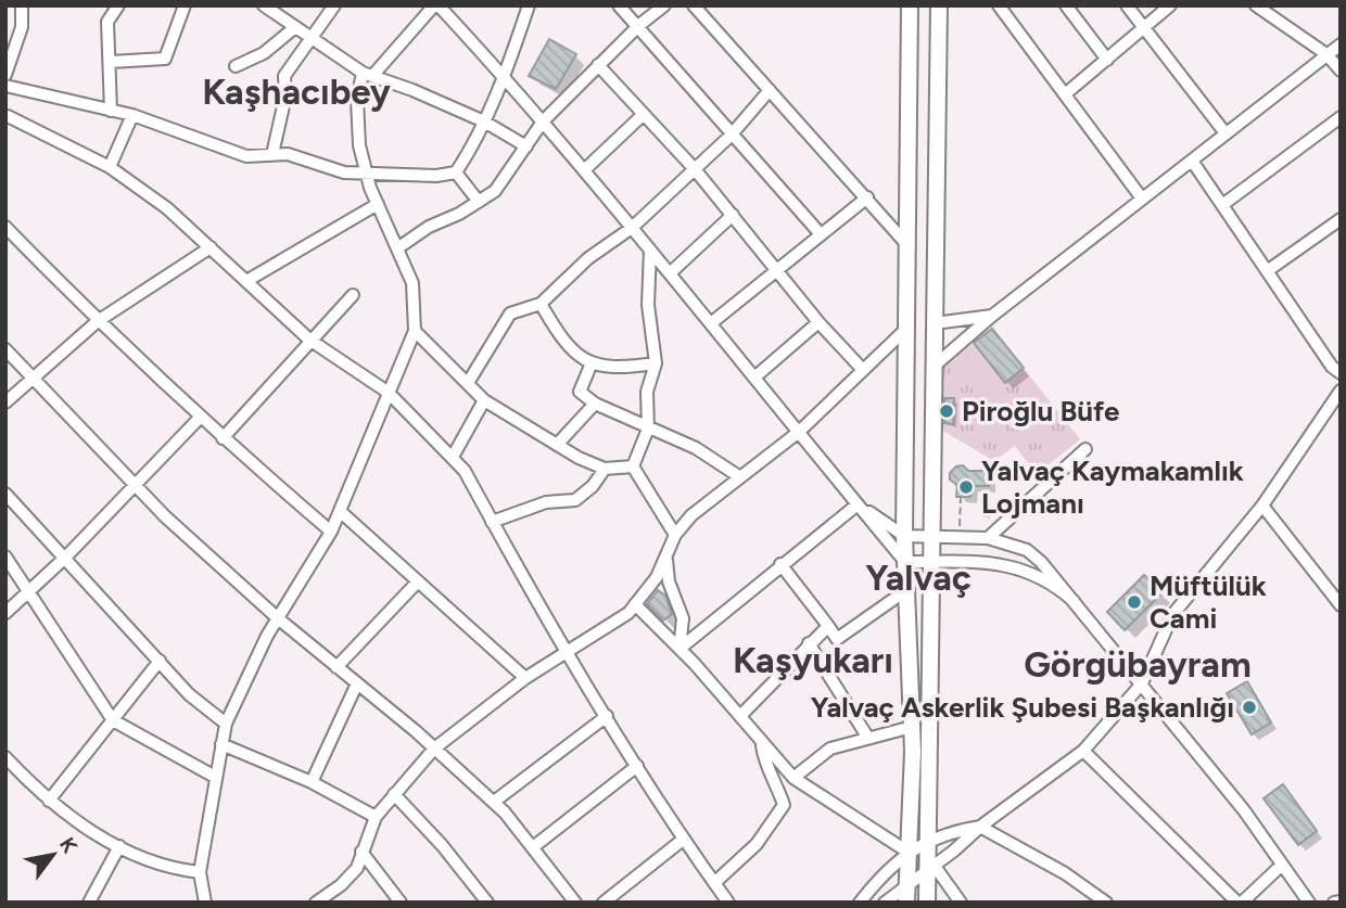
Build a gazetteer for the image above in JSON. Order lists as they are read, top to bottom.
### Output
{
  "districts": [
    "Kaşhacıbey",
    "Yalvaç",
    "Kaşyukarı",
    "Görgübayram"
  ],
  "places": [
    "Piroğlu Büfe",
    "Yalvaç Kaymakamlık Lojmanı",
    "Müftülük Cami",
    "Yalvaç Askerlik Şubesi Başkanlığı"
  ],
  "north": "top right"
}
